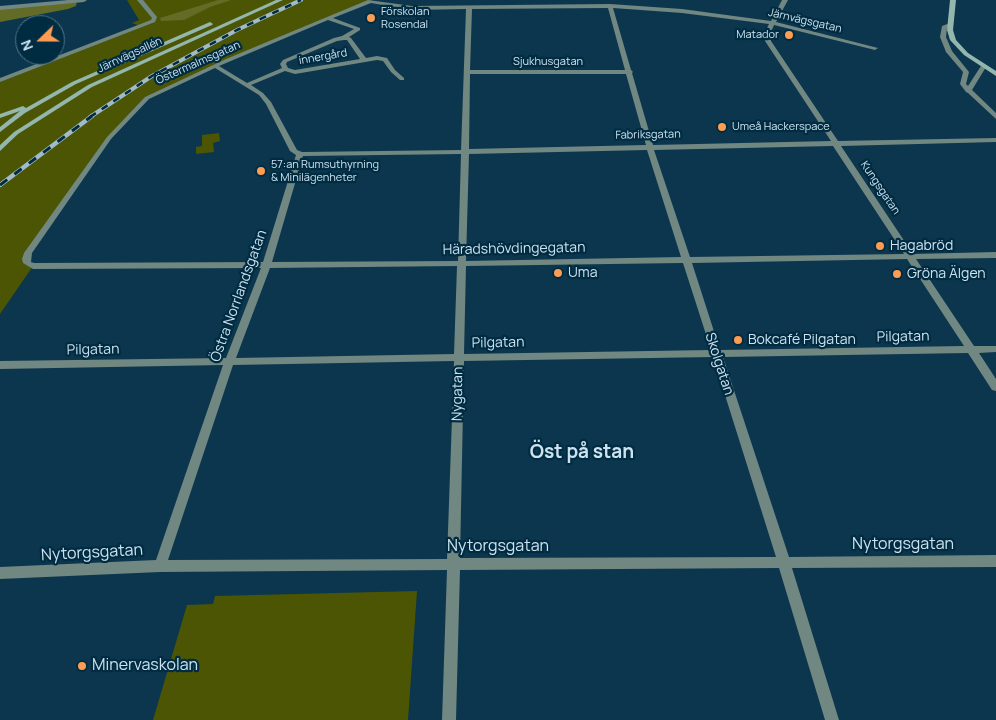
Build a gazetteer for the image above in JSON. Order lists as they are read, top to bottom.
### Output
{
  "streets": {
    "main road": ["Järnvägsallén"],
    "street": [
      "Järnvägsgatan",
      "innergård",
      "Sjukhusgatan",
      "Östermalmsgatan",
      "Fabriksgatan",
      "Kungsgatan",
      "Häradshövdingegatan",
      "Östra Norrlandsgatan",
      "Pilgatan",
      "Skolgatan",
      "Nygatan",
      "Nytorgsgatan"
    ]
  },
  "crossings": [
    ["Järnvägsgatan", "Östermalmsgatan"],
    ["Järnvägsgatan", "Kungsgatan"],
    ["Järnvägsgatan", "Skolgatan"],
    ["Järnvägsgatan", "Nygatan"],
    ["innergård", "Östermalmsgatan"],
    ["Sjukhusgatan", "Skolgatan"],
    ["Sjukhusgatan", "Nygatan"],
    ["Östermalmsgatan", "Häradshövdingegatan"],
    ["Fabriksgatan", "Kungsgatan"],
    ["Fabriksgatan", "Östra Norrlandsgatan"],
    ["Fabriksgatan", "Skolgatan"],
    ["Fabriksgatan", "Nygatan"],
    ["Kungsgatan", "Häradshövdingegatan"],
    ["Kungsgatan", "Pilgatan"],
    ["Häradshövdingegatan", "Östra Norrlandsgatan"],
    ["Häradshövdingegatan", "Skolgatan"],
    ["Häradshövdingegatan", "Nygatan"],
    ["Östra Norrlandsgatan", "Pilgatan"],
    ["Östra Norrlandsgatan", "Nytorgsgatan"],
    ["Pilgatan", "Skolgatan"],
    ["Pilgatan", "Nygatan"],
    ["Skolgatan", "Nytorgsgatan"],
    ["Nygatan", "Nytorgsgatan"]
  ],
  "districts": ["Öst på stan"],
  "places": [
    "Förskolan Rosendal",
    "Matador",
    "Umeå Hackerspace",
    "57:an Rumsuthyrning & Minilägenheter",
    "Hagabröd",
    "Uma",
    "Gröna Älgen",
    "Bokcafé Pilgatan",
    "Minervaskolan"
  ],
  "north": "left"
}
